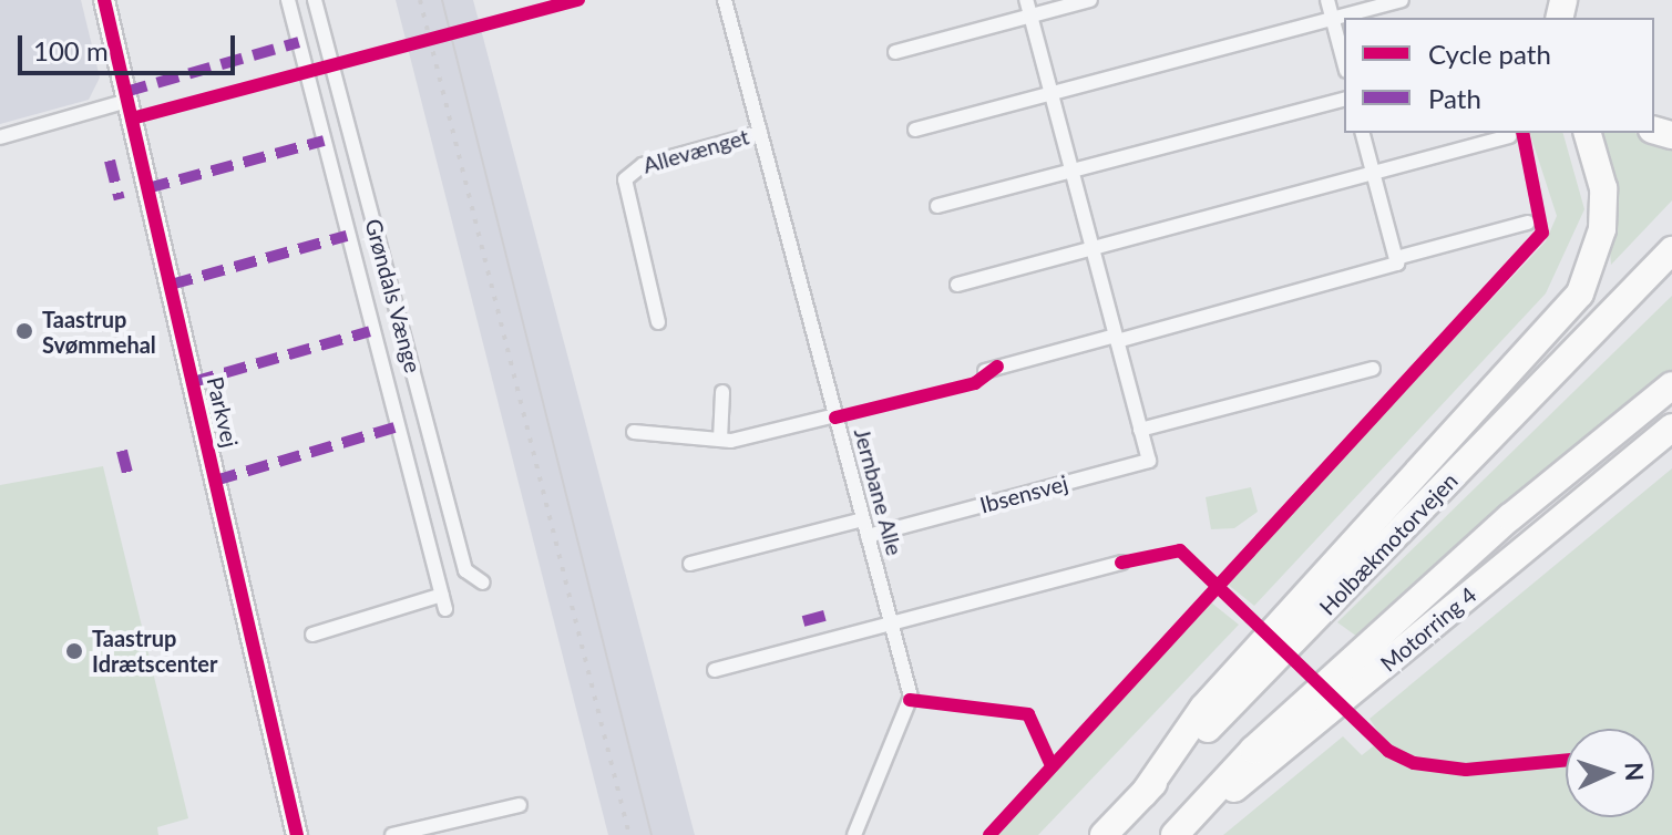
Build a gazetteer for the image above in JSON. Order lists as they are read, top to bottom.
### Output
{
  "streets": {
    "highway": ["Holbækmotorvejen", "Motorring 4"],
    "street": [
      "Allevænget",
      "Grøndals Vænge",
      "Parkvej",
      "Jernbane Alle",
      "Ibsensvej"
    ]
  },
  "crossings": [
    ["Allevænget", "Jernbane Alle"],
    ["Jernbane Alle", "Ibsensvej"]
  ],
  "places": ["Taastrup Svømmehal", "Taastrup Idrætscenter"],
  "legend": ["Cycle path", "Path"],
  "scale_bar": "100 m",
  "north": "right"
}
